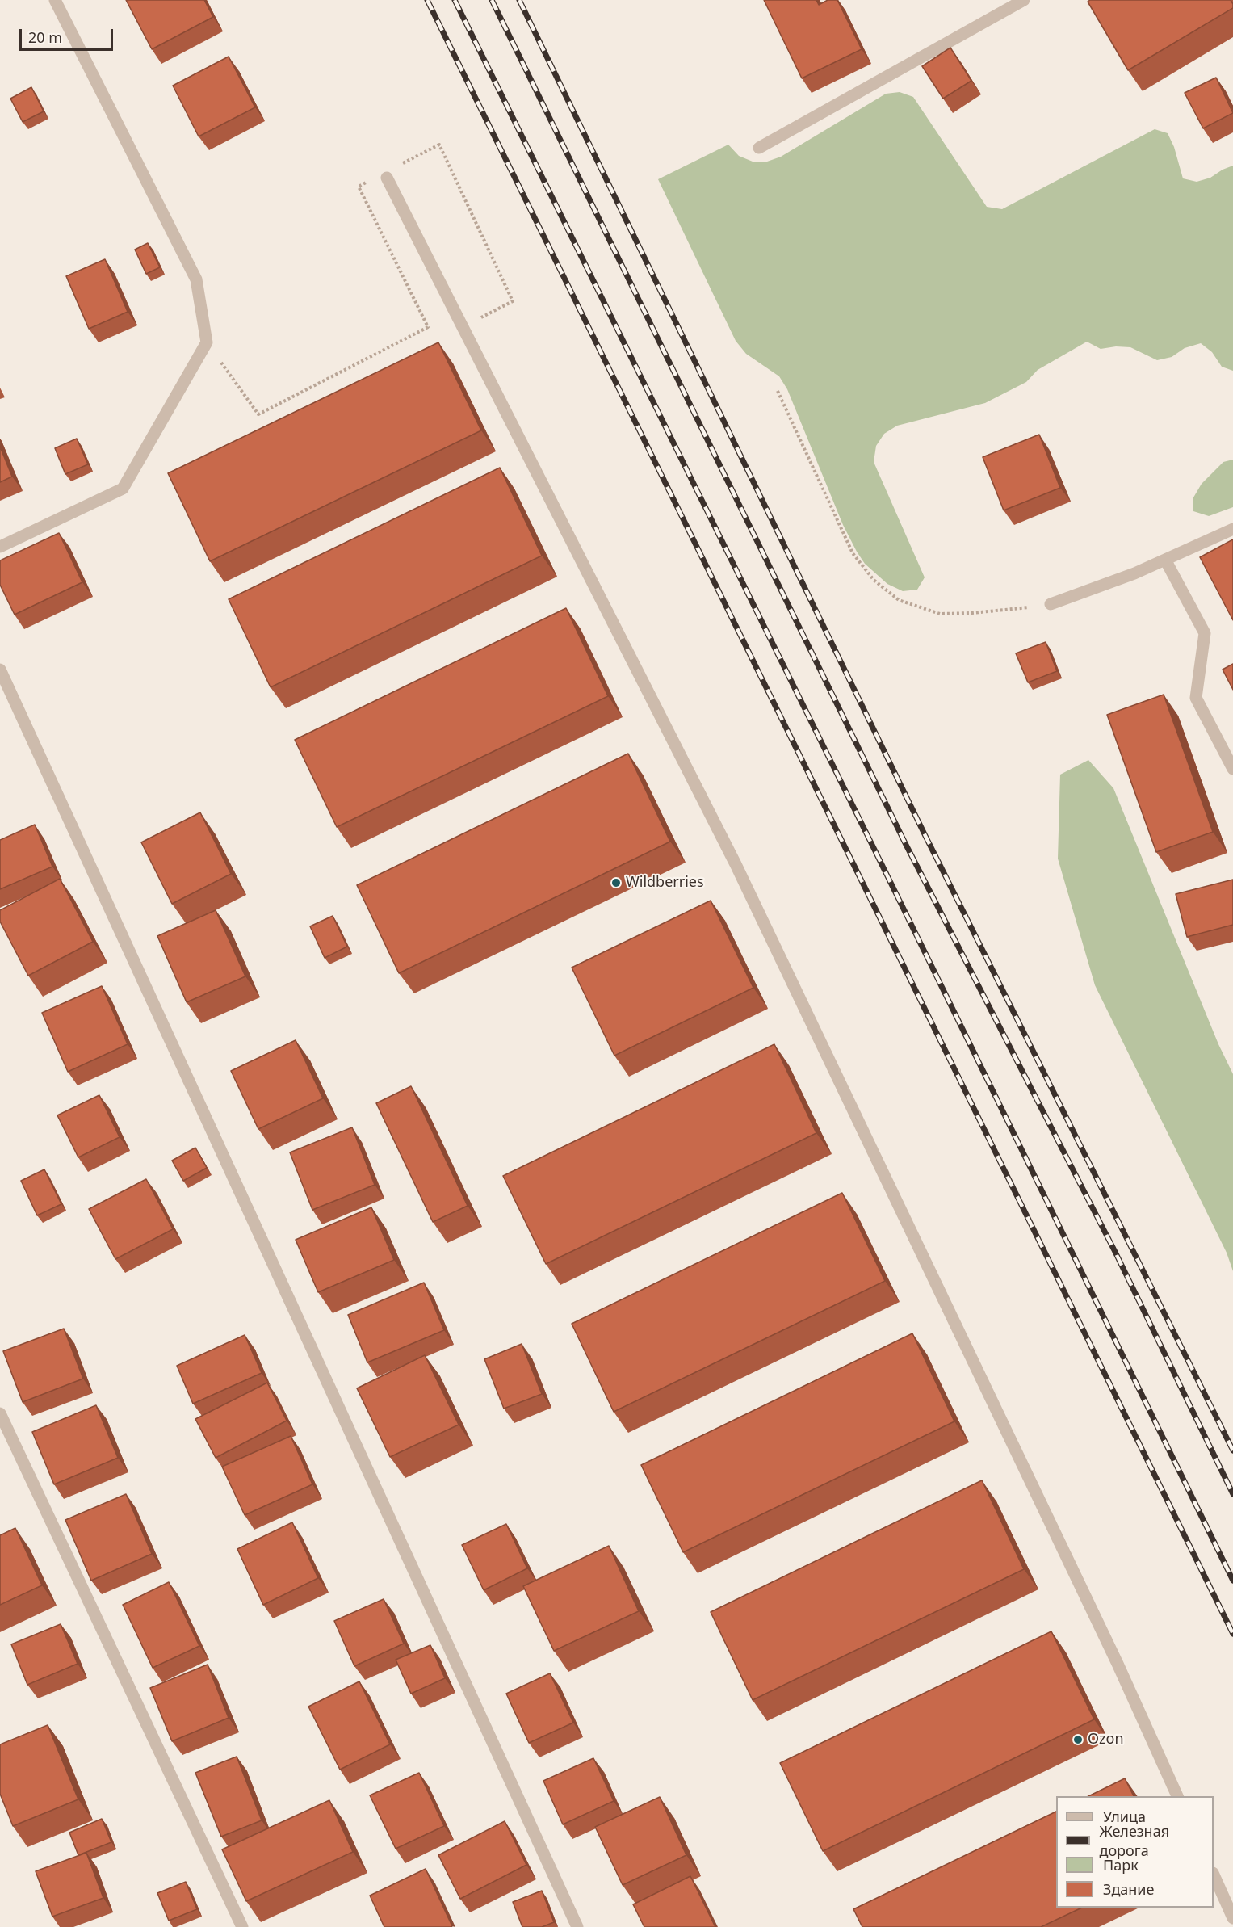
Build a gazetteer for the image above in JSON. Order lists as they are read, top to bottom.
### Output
{
  "places": ["Wildberries", "Ozon"],
  "legend": [
    "Улица",
    "Железная дорога",
    "Парк",
    "Здание"
  ],
  "scale_bar": "20 m"
}
